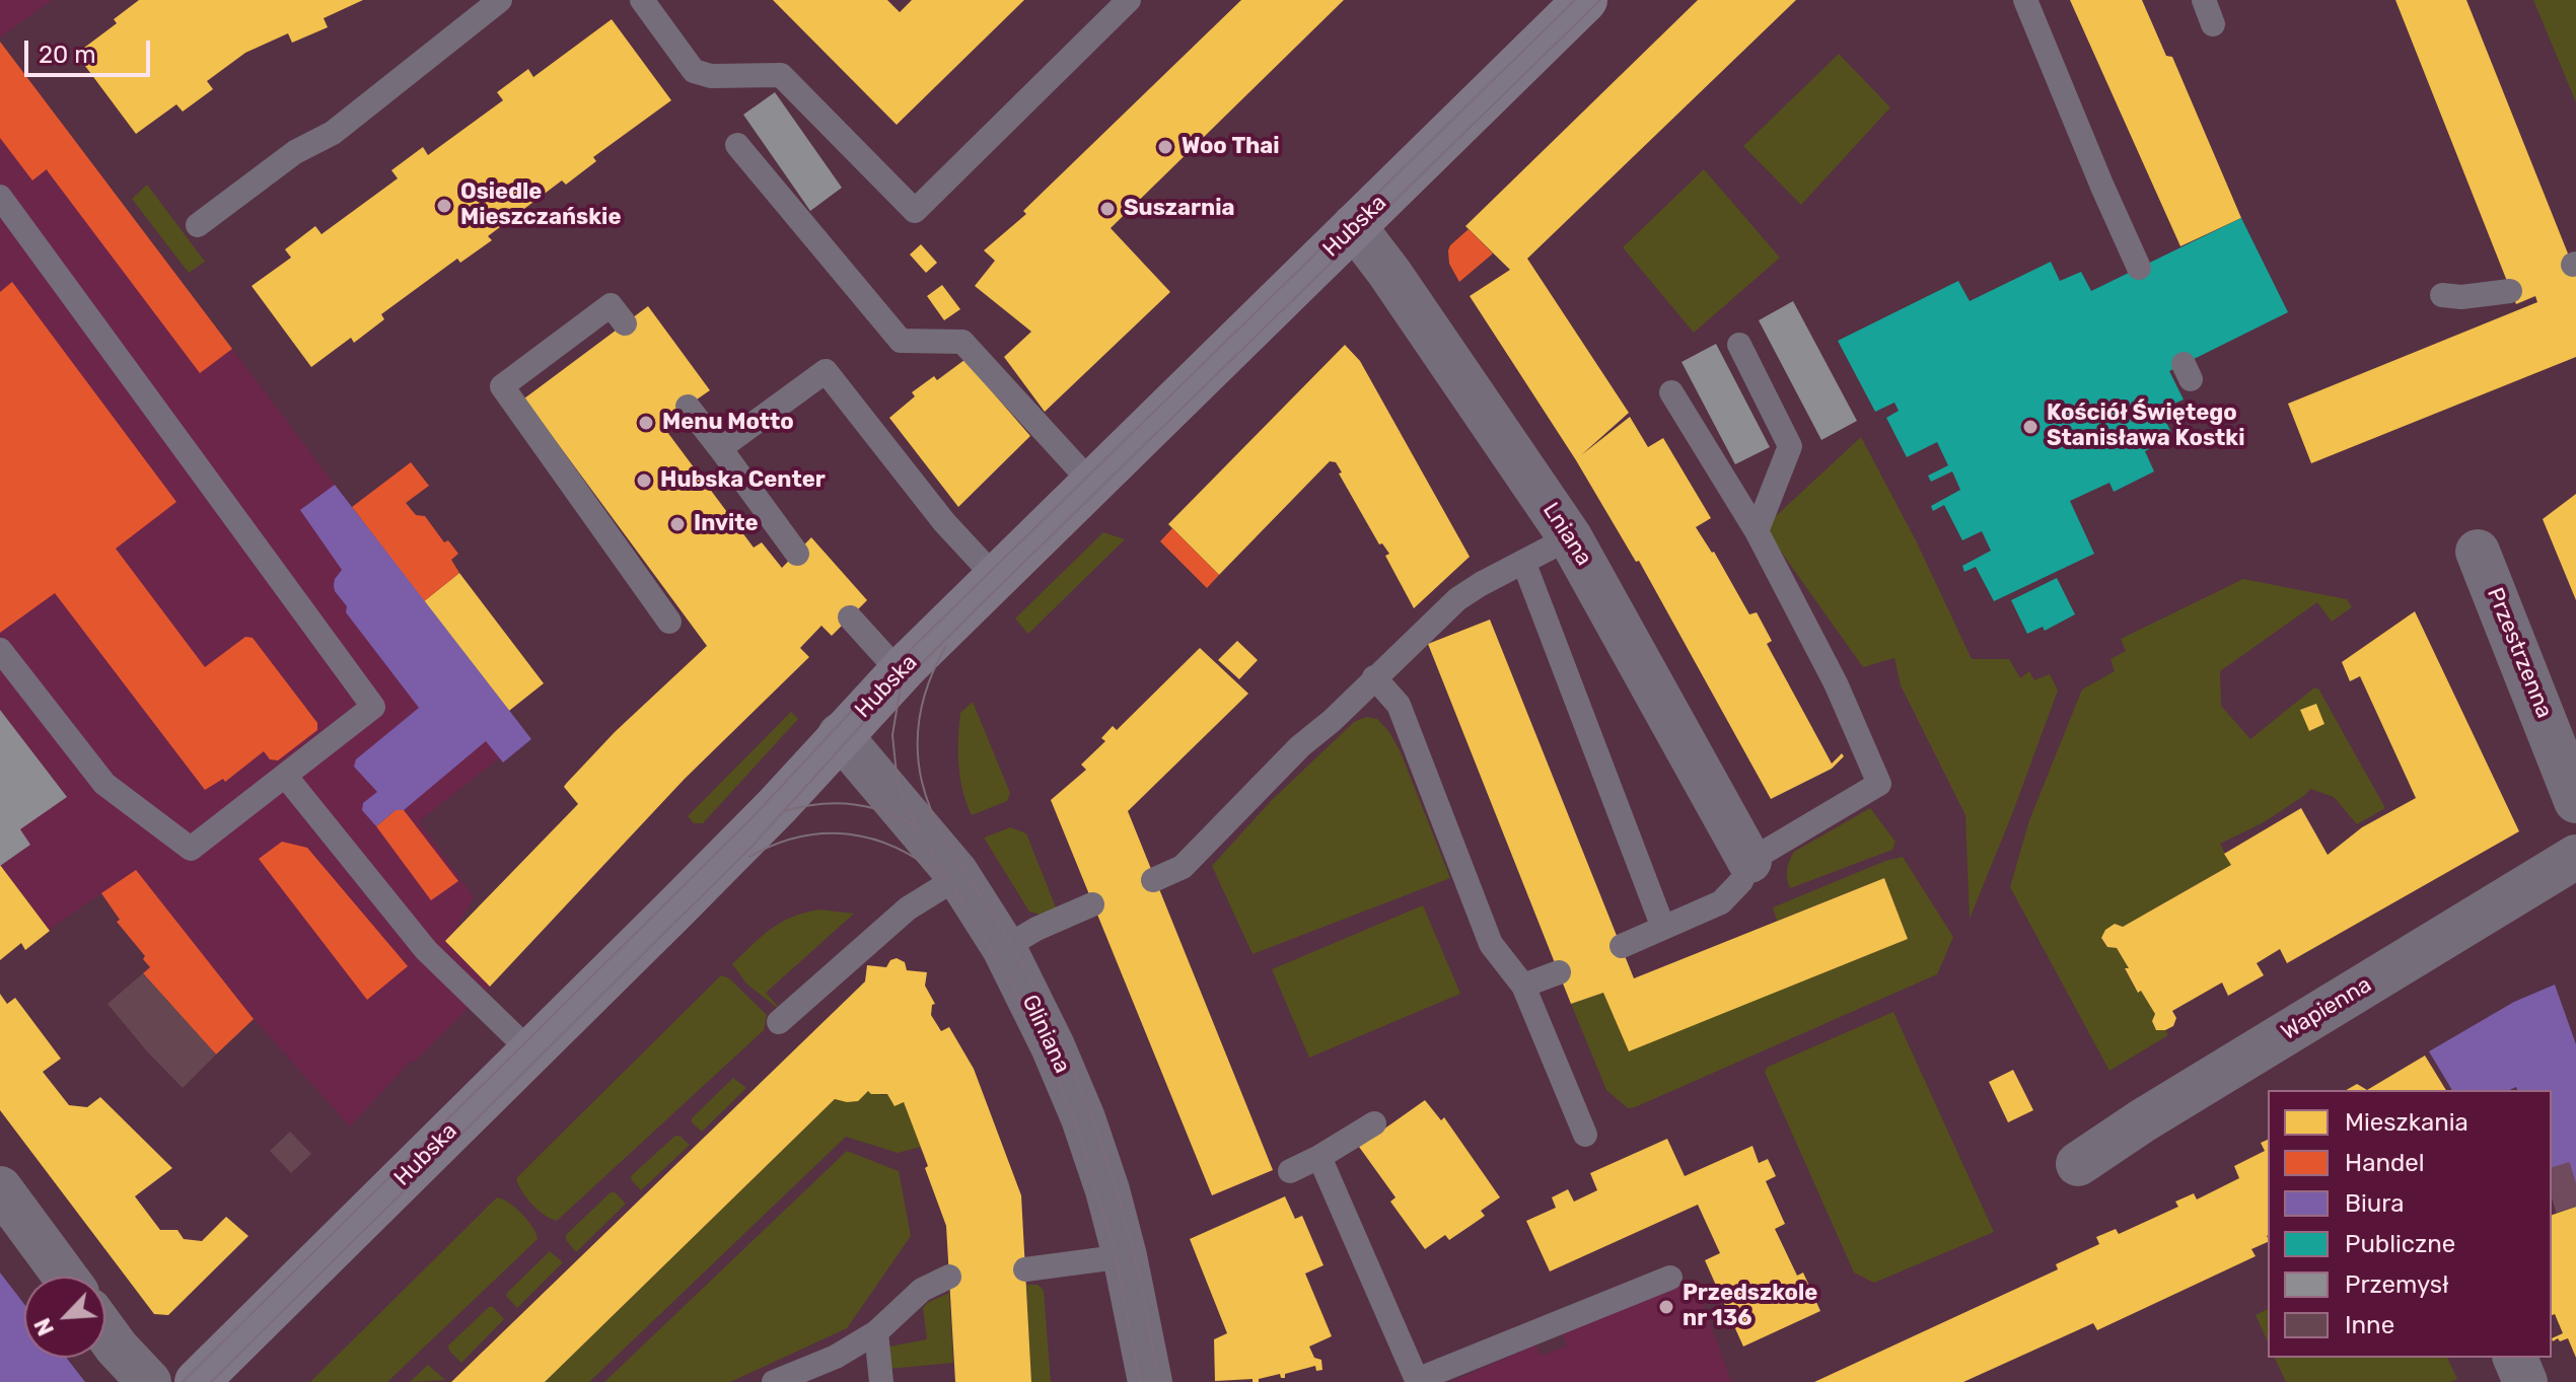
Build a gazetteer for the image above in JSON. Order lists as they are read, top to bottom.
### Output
{
  "streets": {
    "street": [
      "Hubska",
      "Lniana",
      "Przestrzenna",
      "Wapienna",
      "Gliniana"
    ]
  },
  "crossings": [
    ["Hubska", "Lniana"],
    ["Hubska", "Gliniana"]
  ],
  "places": [
    "Woo Thai",
    "Osiedle Mieszczańskie",
    "Suszarnia",
    "Menu Motto",
    "Kościół Świętego Stanisława Kostki",
    "Hubska Center",
    "Invite",
    "Przedszkole nr 136"
  ],
  "legend": [
    "Mieszkania",
    "Handel",
    "Biura",
    "Publiczne",
    "Przemysł",
    "Inne"
  ],
  "scale_bar": "20 m",
  "north": "bottom left"
}
